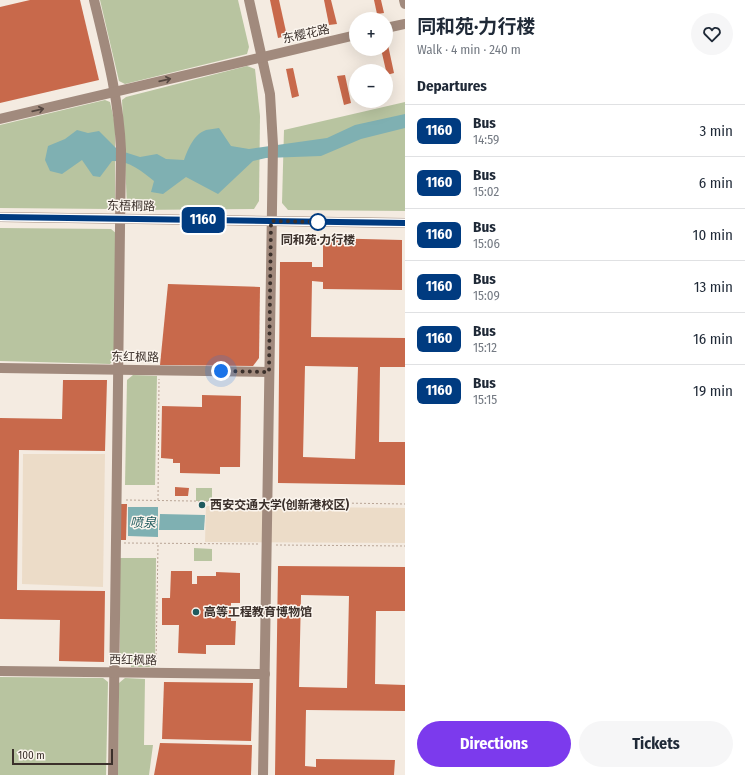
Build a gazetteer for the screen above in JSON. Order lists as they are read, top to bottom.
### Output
{
  "streets": {
    "street": [
      "东樱花路",
      "东梧桐路",
      "东红枫路",
      "西红枫路"
    ]
  },
  "one_way": ["东樱花路"],
  "water": ["喷泉"],
  "places": ["同和苑·力行楼", "西安交通大学(创新港校区)", "高等工程教育博物馆"],
  "lines": ["bus line 1160"],
  "scale_bar": "100 m",
  "page": {
    "on_map": "1160",
    "heading": [
      ["同和苑·力行楼", "Walk · 4 min · 240 m"],
      "Departures"
    ],
    "map_buttons": ["+", "−"],
    "list": [
      {
        "mark": "1160",
        "name": "Bus",
        "note": "14:59",
        "value": "3 min"
      },
      {
        "mark": "1160",
        "name": "Bus",
        "note": "15:02",
        "value": "6 min"
      },
      {
        "mark": "1160",
        "name": "Bus",
        "note": "15:06",
        "value": "10 min"
      },
      {
        "mark": "1160",
        "name": "Bus",
        "note": "15:09",
        "value": "13 min"
      },
      {
        "mark": "1160",
        "name": "Bus",
        "note": "15:12",
        "value": "16 min"
      },
      {
        "mark": "1160",
        "name": "Bus",
        "note": "15:15",
        "value": "19 min"
      }
    ],
    "buttons": ["Directions", "Tickets"],
    "scale": "100 m"
  }
}
